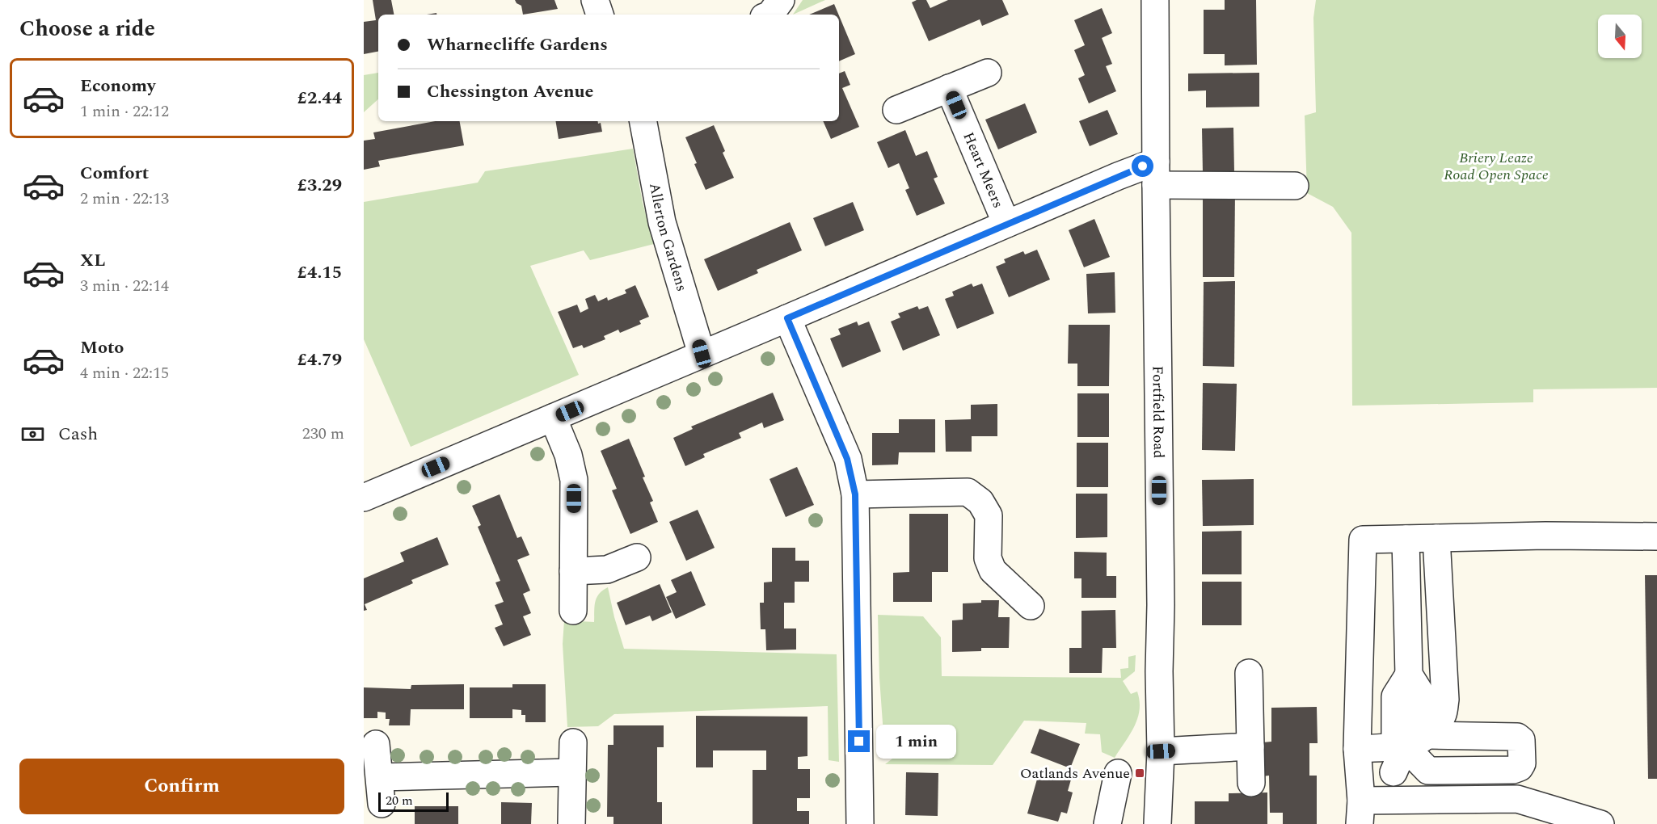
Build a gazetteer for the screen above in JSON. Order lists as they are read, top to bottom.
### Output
{
  "streets": {
    "street": ["Heart Meers", "Allerton Gardens", "Fortfield Road"]
  },
  "parks": ["Briery Leaze Road Open Space"],
  "places": {
    "transit": ["Oatlands Avenue"]
  },
  "scale_bar": "20 m",
  "north": "bottom",
  "page": {
    "heading": "Choose a ride",
    "banner": ["Wharnecliffe Gardens", "Chessington Avenue"],
    "list": [
      {
        "name": "Economy",
        "note": "1 min · 22:12",
        "value": "£2.44"
      },
      {
        "name": "Comfort",
        "note": "2 min · 22:13",
        "value": "£3.29"
      },
      {
        "name": "XL",
        "note": "3 min · 22:14",
        "value": "£4.15"
      },
      {
        "name": "Moto",
        "note": "4 min · 22:15",
        "value": "£4.79"
      }
    ],
    "pay": ["Cash", "230 m"],
    "bubble": "1 min",
    "buttons": "Confirm",
    "scale": "20 m"
  }
}
